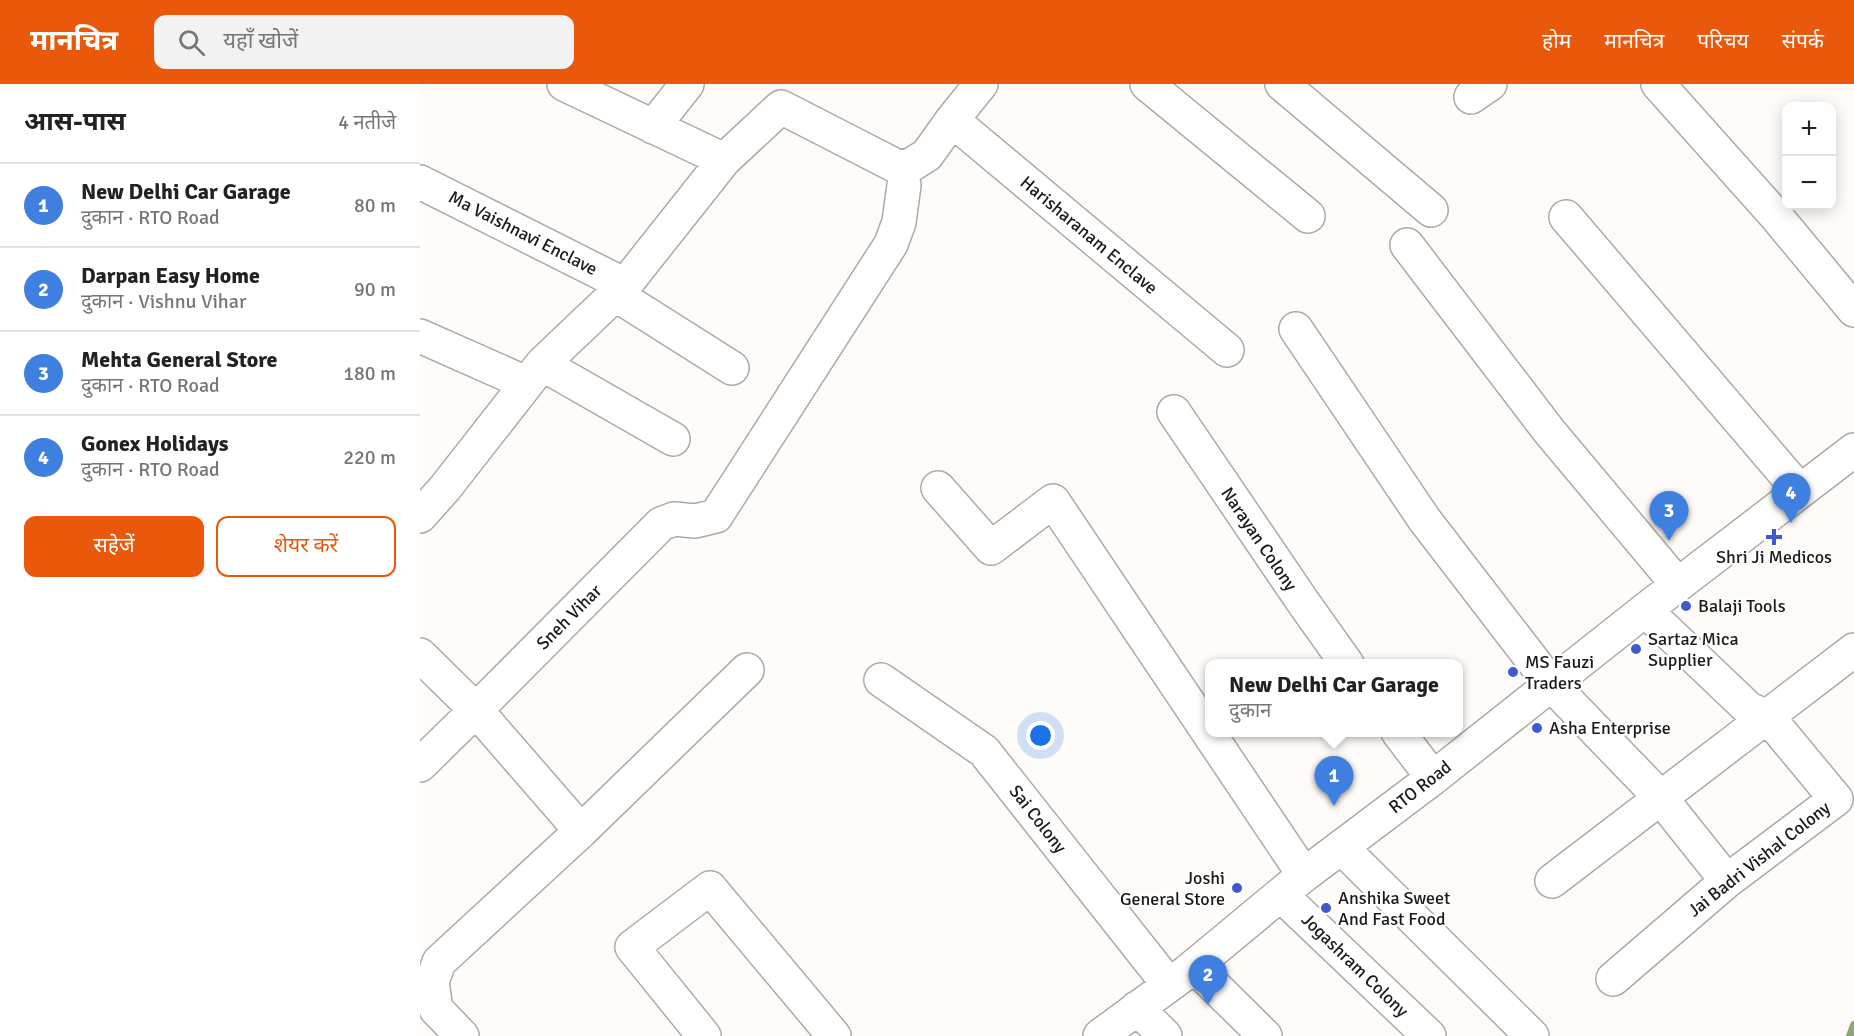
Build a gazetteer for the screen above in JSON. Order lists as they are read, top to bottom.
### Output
{
  "streets": {
    "street": [
      "Ma Vaishnavi Enclave",
      "Harisharanam Enclave",
      "Narayan Colony",
      "Sneh Vihar",
      "RTO Road",
      "Sai Colony",
      "Jai Badri Vishal Colony",
      "Jogashram Colony"
    ]
  },
  "crossings": [
    ["RTO Road", "Sai Colony"],
    ["RTO Road", "Jai Badri Vishal Colony"],
    ["RTO Road", "Jogashram Colony"]
  ],
  "places": {
    "health": ["Shri Ji Medicos"],
    "other": [
      "Balaji Tools",
      "Sartaz Mica Supplier",
      "MS Fauzi Traders",
      "Asha Enterprise",
      "Joshi General Store",
      "Anshika Sweet And Fast Food"
    ]
  },
  "page": {
    "header": "मानचित्र",
    "search": "यहाँ खोजें",
    "nav": [
      "होम",
      "मानचित्र",
      "परिचय",
      "संपर्क"
    ],
    "heading": ["आस-पास", "4 नतीजे"],
    "map_buttons": ["+", "−"],
    "list": [
      {
        "mark": "1",
        "name": "New Delhi Car Garage",
        "note": "दुकान · RTO Road",
        "value": "80 m"
      },
      {
        "mark": "2",
        "name": "Darpan Easy Home",
        "note": "दुकान · Vishnu Vihar",
        "value": "90 m"
      },
      {
        "mark": "3",
        "name": "Mehta General Store",
        "note": "दुकान · RTO Road",
        "value": "180 m"
      },
      {
        "mark": "4",
        "name": "Gonex Holidays",
        "note": "दुकान · RTO Road",
        "value": "220 m"
      }
    ],
    "pins": [
      "4",
      "3",
      "1",
      "2"
    ],
    "buttons": ["सहेजें", "शेयर करें"],
    "popup": ["New Delhi Car Garage", "दुकान"]
  }
}
